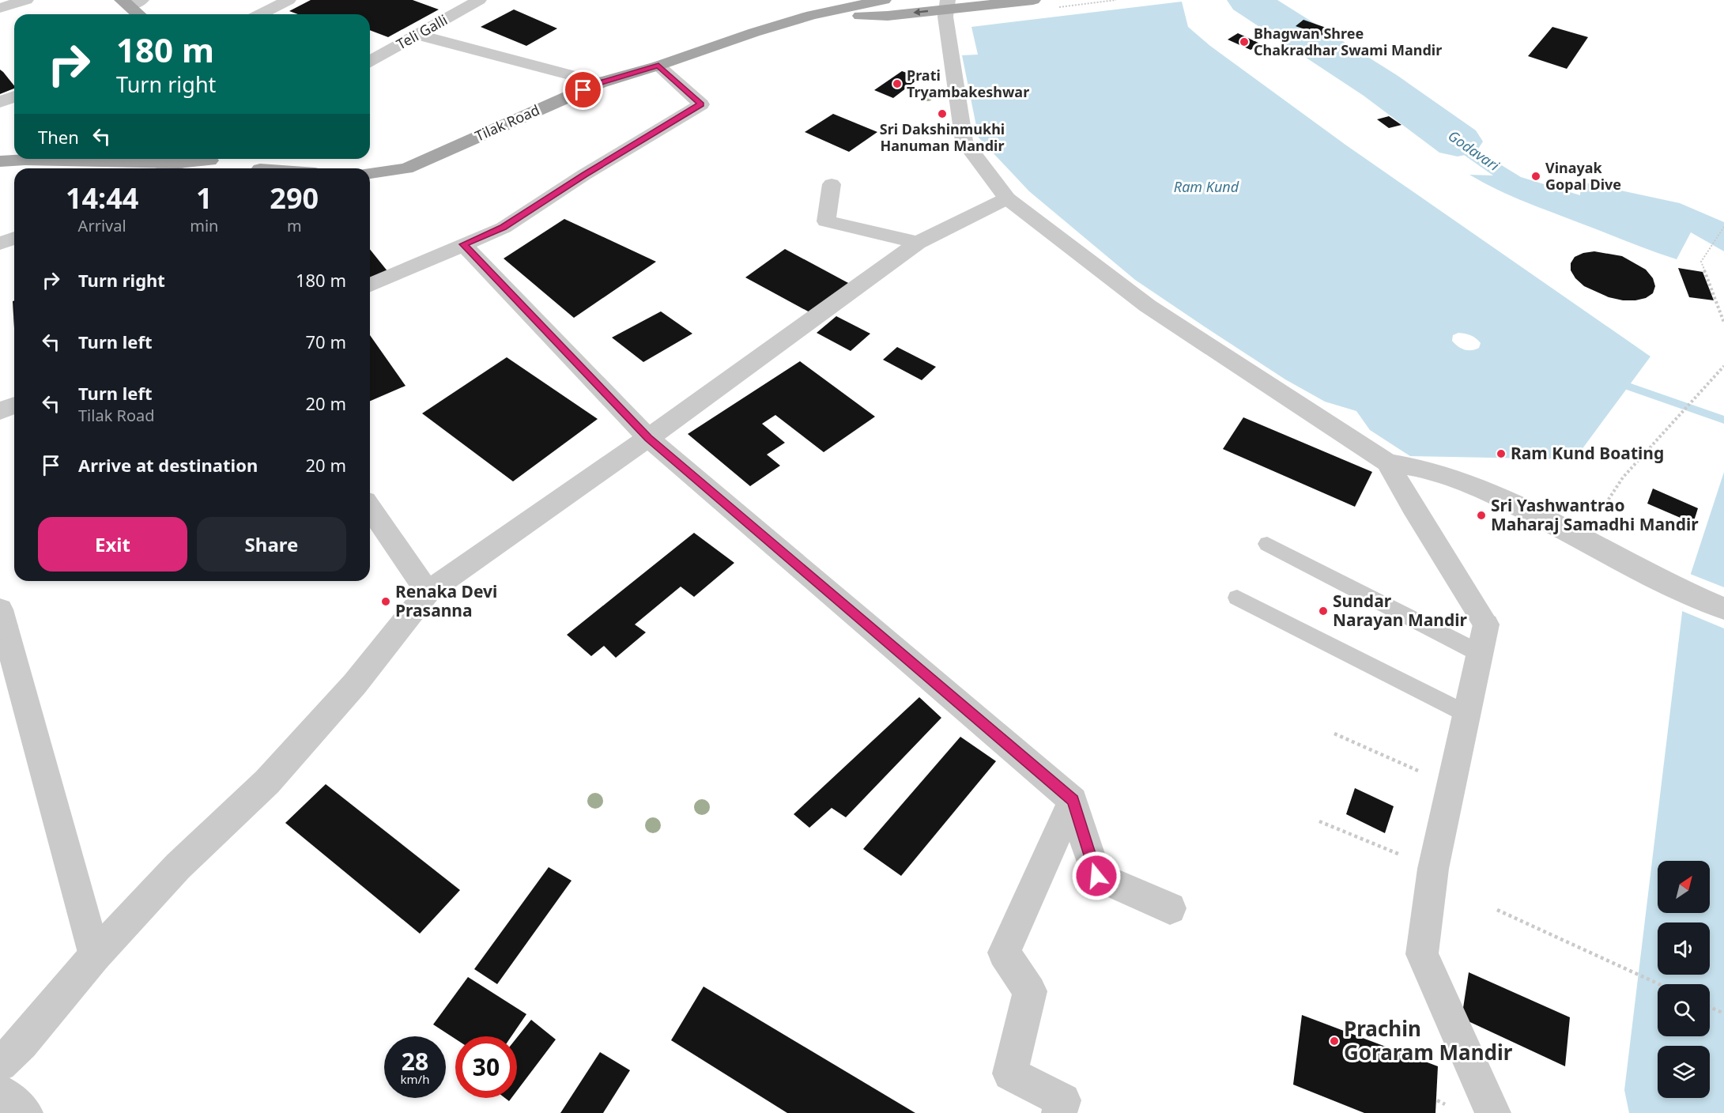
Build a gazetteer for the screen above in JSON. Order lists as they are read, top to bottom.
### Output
{
  "streets": {
    "main road": ["Tilak Road"],
    "street": ["Teli Galli"]
  },
  "water": ["Godavari", "Ram Kund"],
  "places": [
    "Bhagwan Shree Chakradhar Swami Mandir",
    "Prati Tryambakeshwar",
    "Sri Dakshinmukhi Hanuman Mandir",
    "Vinayak Gopal Dive",
    "Ram Kund Boating",
    "Sri Yashwantrao Maharaj Samadhi Mandir",
    "Renaka Devi Prasanna",
    "Sundar Narayan Mandir",
    "Prachin Goraram Mandir"
  ],
  "north": "top right",
  "page": {
    "turn": ["180 m", "Turn right"],
    "then": "Then",
    "eta": [
      "14:44",
      "Arrival",
      "1",
      "min",
      "290",
      "m"
    ],
    "list": [
      {
        "name": "Turn right",
        "value": "180 m"
      },
      {
        "name": "Turn left",
        "value": "70 m"
      },
      {
        "name": "Turn left",
        "note": "Tilak Road",
        "value": "20 m"
      },
      {
        "name": "Arrive at destination",
        "value": "20 m"
      }
    ],
    "buttons": ["Exit", "Share"],
    "speed": "28 km/h",
    "limit": "30"
  }
}
